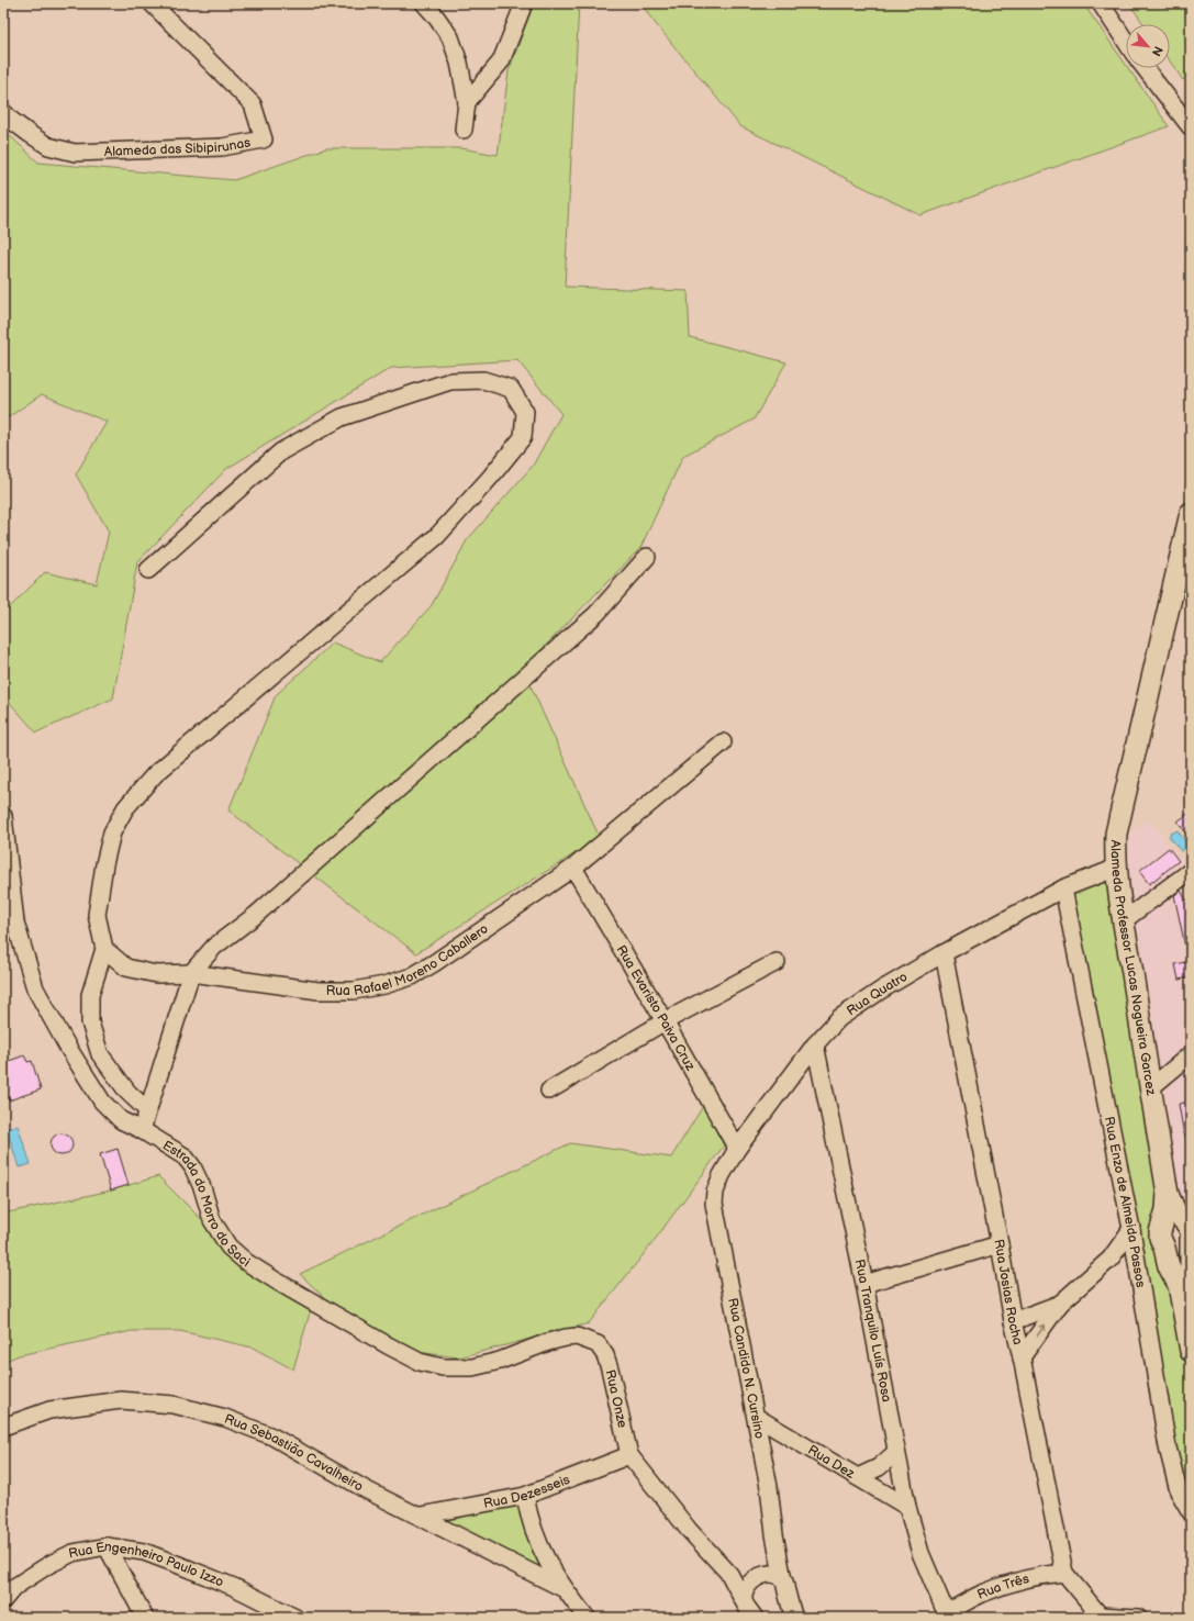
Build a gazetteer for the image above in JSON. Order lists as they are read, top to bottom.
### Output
{
  "streets": {
    "main road": ["Alameda Professor Lucas Nogueira Garcez"],
    "street": [
      "Alameda das Sibipirunas",
      "Rua Rafael Moreno Caballero",
      "Rua Quatro",
      "Rua Evaristo Paiva Cruz",
      "Rua Enzo de Almeida Passos",
      "Estrada do Morro do Saci",
      "Rua Josias Rocha",
      "Rua Tranquilo Luís Rosa",
      "Rua Candido N. Cursino",
      "Rua Onze",
      "Rua Sebastião Cavalheiro",
      "Rua Dez",
      "Rua Dezesseis",
      "Rua Engenheiro Paulo Izzo",
      "Rua Três"
    ]
  },
  "crossings": [
    ["Rua Rafael Moreno Caballero", "Rua Evaristo Paiva Cruz"],
    ["Alameda Professor Lucas Nogueira Garcez", "Rua Quatro"],
    ["Rua Quatro", "Rua Evaristo Paiva Cruz"],
    ["Rua Quatro", "Rua Enzo de Almeida Passos"],
    ["Rua Quatro", "Rua Josias Rocha"],
    ["Rua Quatro", "Rua Tranquilo Luís Rosa"],
    ["Rua Quatro", "Rua Candido N. Cursino"],
    ["Estrada do Morro do Saci", "Rua Onze"],
    ["Rua Josias Rocha", "Rua Três"],
    ["Rua Tranquilo Luís Rosa", "Rua Dez"],
    ["Rua Tranquilo Luís Rosa", "Rua Três"],
    ["Rua Candido N. Cursino", "Rua Dez"],
    ["Rua Onze", "Rua Dezesseis"],
    ["Rua Sebastião Cavalheiro", "Rua Dezesseis"]
  ],
  "north": "bottom right"
}
